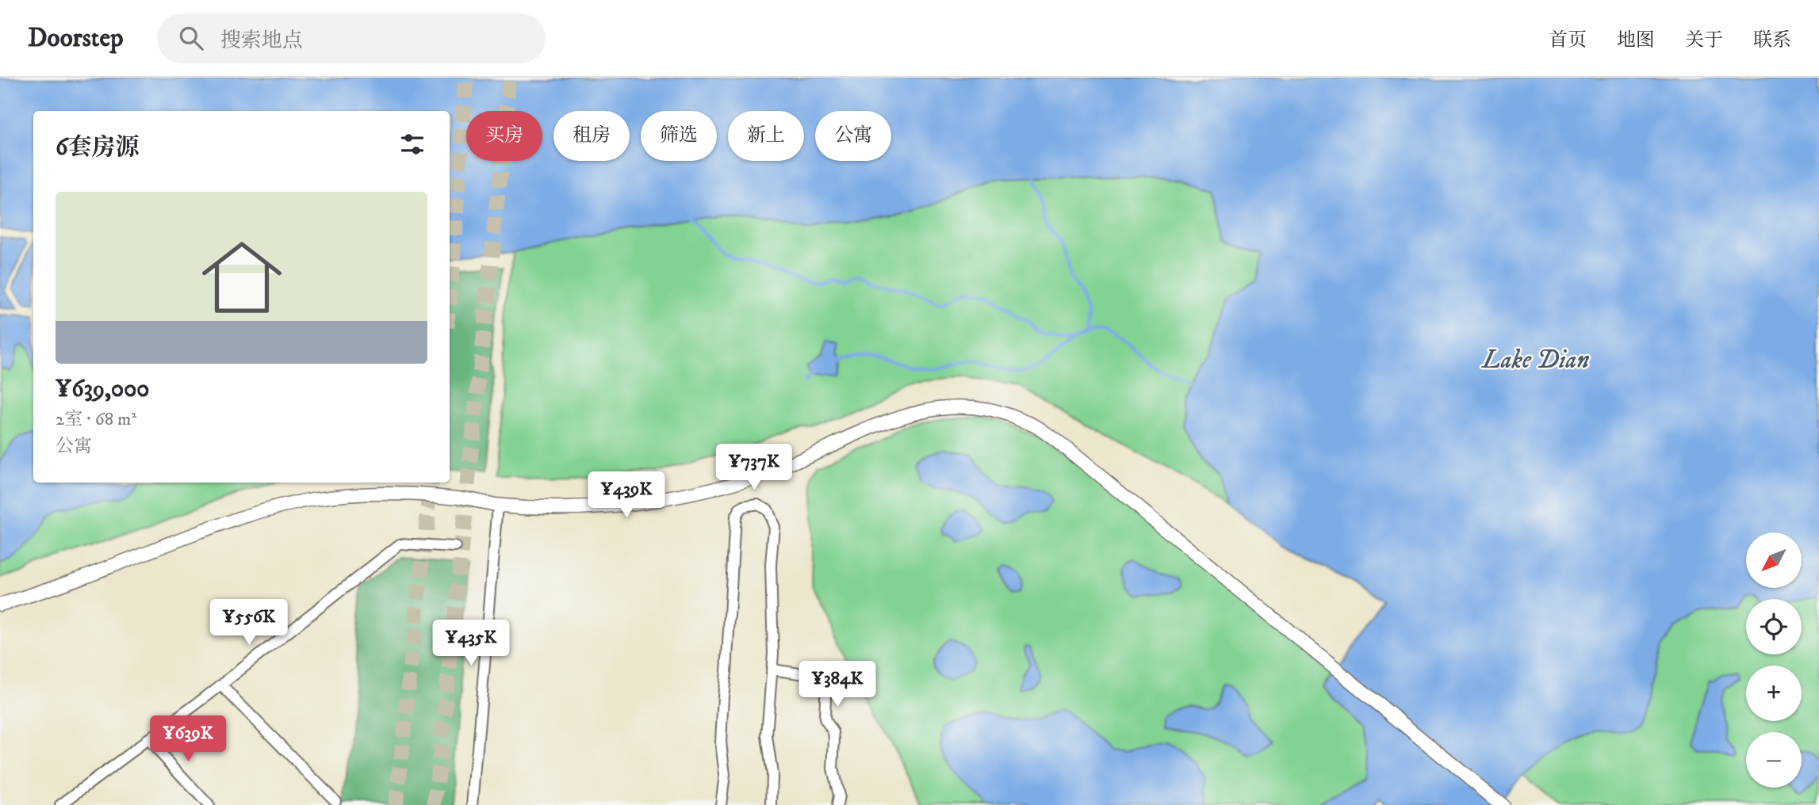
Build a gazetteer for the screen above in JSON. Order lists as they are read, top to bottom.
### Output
{
  "water": ["Lake Dian"],
  "north": "bottom left",
  "page": {
    "header": "Doorstep",
    "search": "搜索地点",
    "nav": [
      "首页",
      "地图",
      "关于",
      "联系"
    ],
    "chip": [
      "买房",
      "租房",
      "筛选",
      "新上",
      "公寓"
    ],
    "heading": "6套房源",
    "list": [
      {
        "name": "¥639,000",
        "note": "2室 · 68 m² · 公寓"
      }
    ],
    "price": [
      "¥737K",
      "¥439K",
      "¥556K",
      "¥435K",
      "¥384K",
      "¥639K"
    ],
    "map_buttons": ["+", "−"]
  }
}
